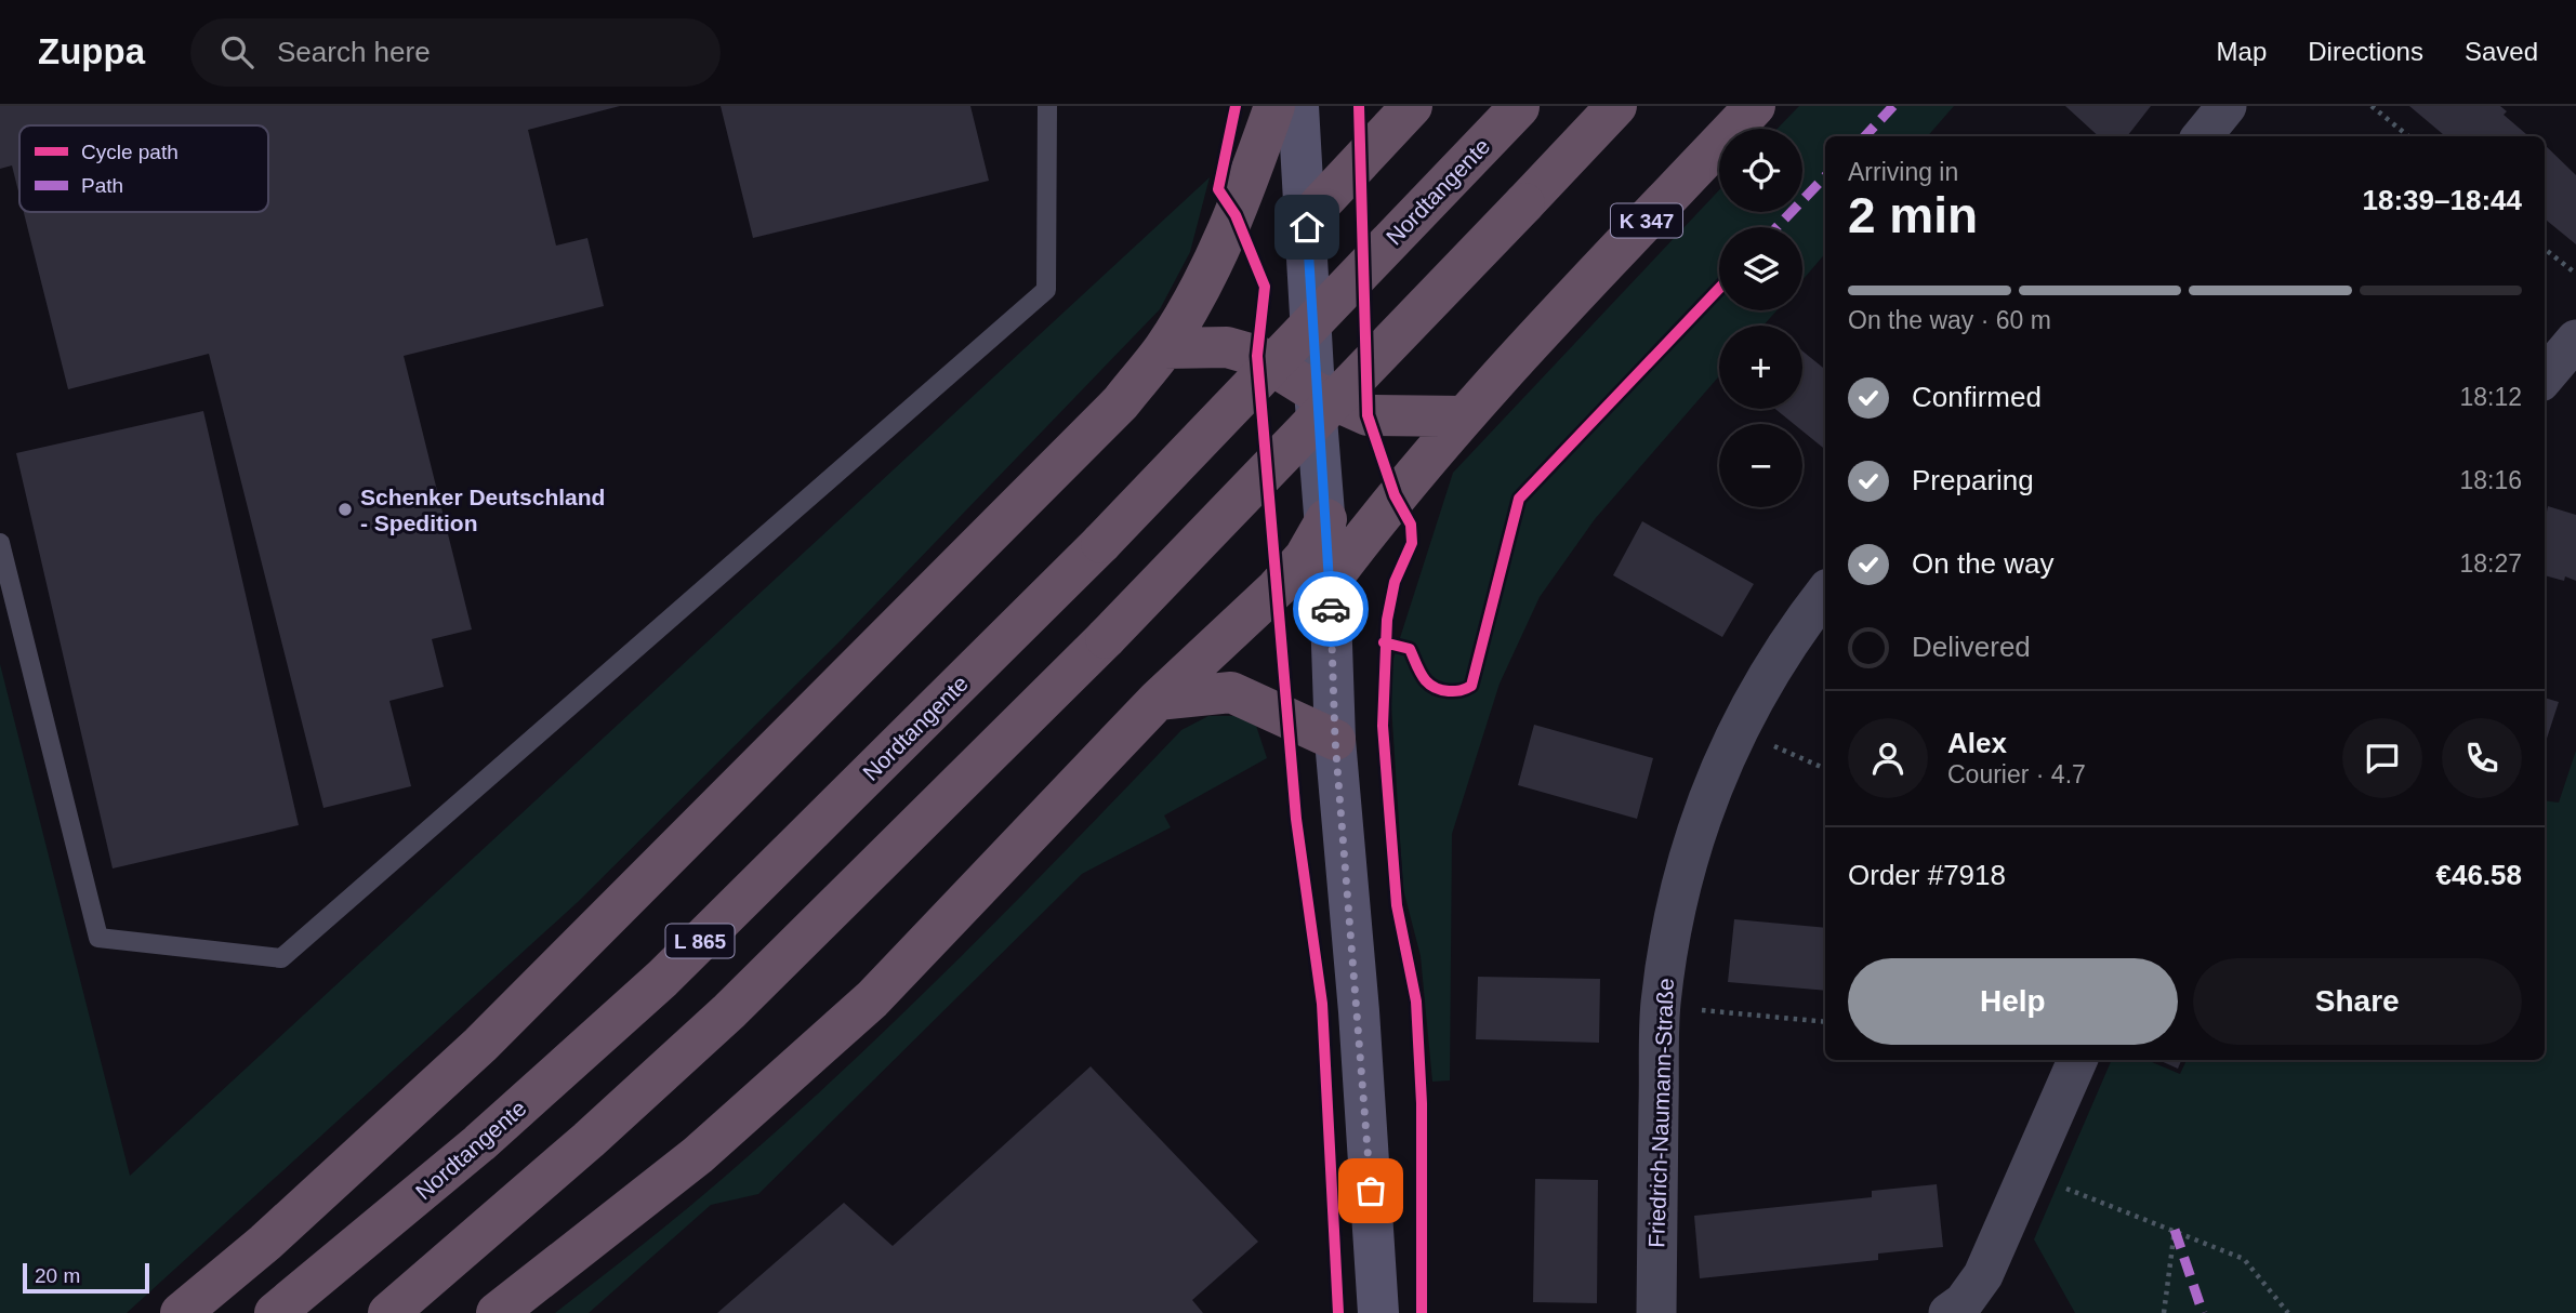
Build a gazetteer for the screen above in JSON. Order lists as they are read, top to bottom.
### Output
{
  "streets": {
    "highway": ["Nordtangente", "K 347", "L 865"],
    "street": ["Friedrich-Naumann-Straße"]
  },
  "places": ["Schenker Deutschland - Spedition"],
  "legend": ["Cycle path", "Path"],
  "scale_bar": "20 m",
  "page": {
    "header": "Zuppa",
    "search": "Search here",
    "nav": ["Map", "Directions", "Saved"],
    "map_buttons": ["+", "−"],
    "heading": ["2 min", "Arriving in", "18:39–18:44"],
    "panel": [
      "Alex",
      "Courier · 4.7",
      "Order #7918",
      "€46.58"
    ],
    "bar": "On the way · 60 m",
    "list": [
      ["Confirmed", "18:12"],
      ["Preparing", "18:16"],
      ["On the way", "18:27"],
      "Delivered"
    ],
    "buttons": ["Help", "Share"],
    "scale": "20 m"
  }
}
